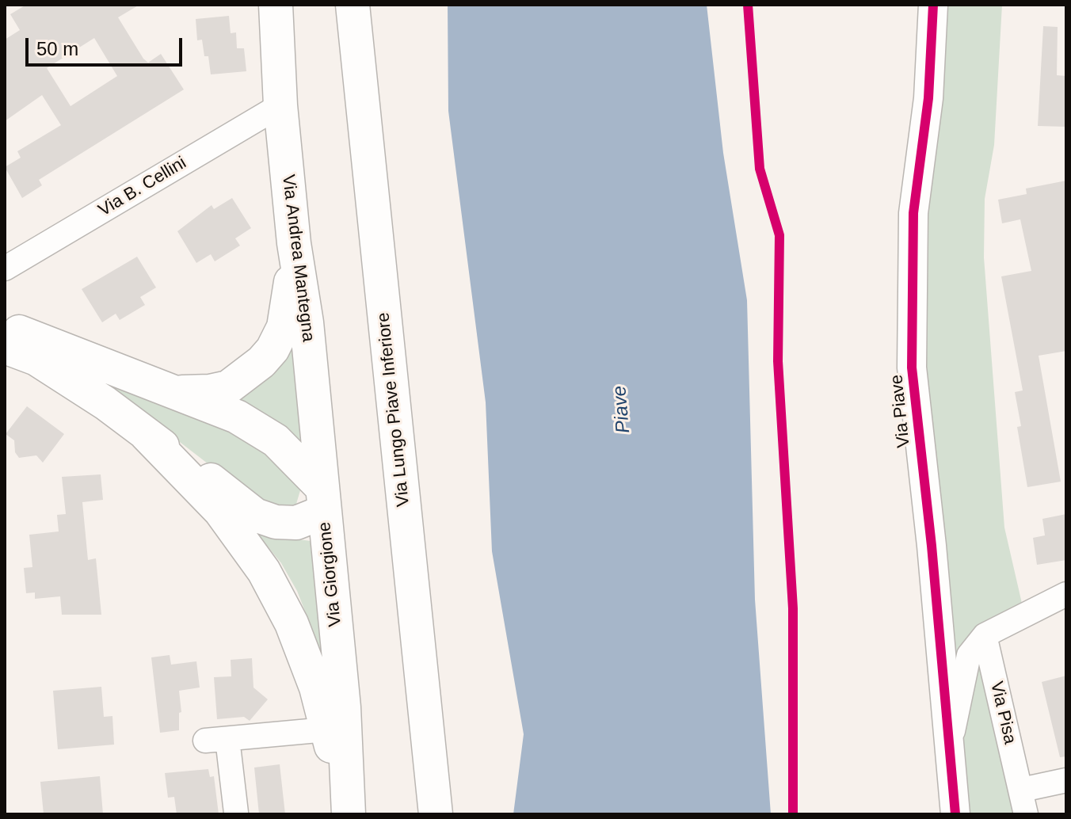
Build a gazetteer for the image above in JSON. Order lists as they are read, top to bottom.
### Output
{
  "streets": {
    "main road": ["Via Andrea Mantegna", "Via Lungo Piave Inferiore", "Via Giorgione"],
    "street": ["Via B. Cellini", "Via Piave", "Via Pisa"]
  },
  "crossings": [
    ["Via B. Cellini", "Via Andrea Mantegna"],
    ["Via Andrea Mantegna", "Via Giorgione"]
  ],
  "water": ["Piave"],
  "scale_bar": "50 m"
}
